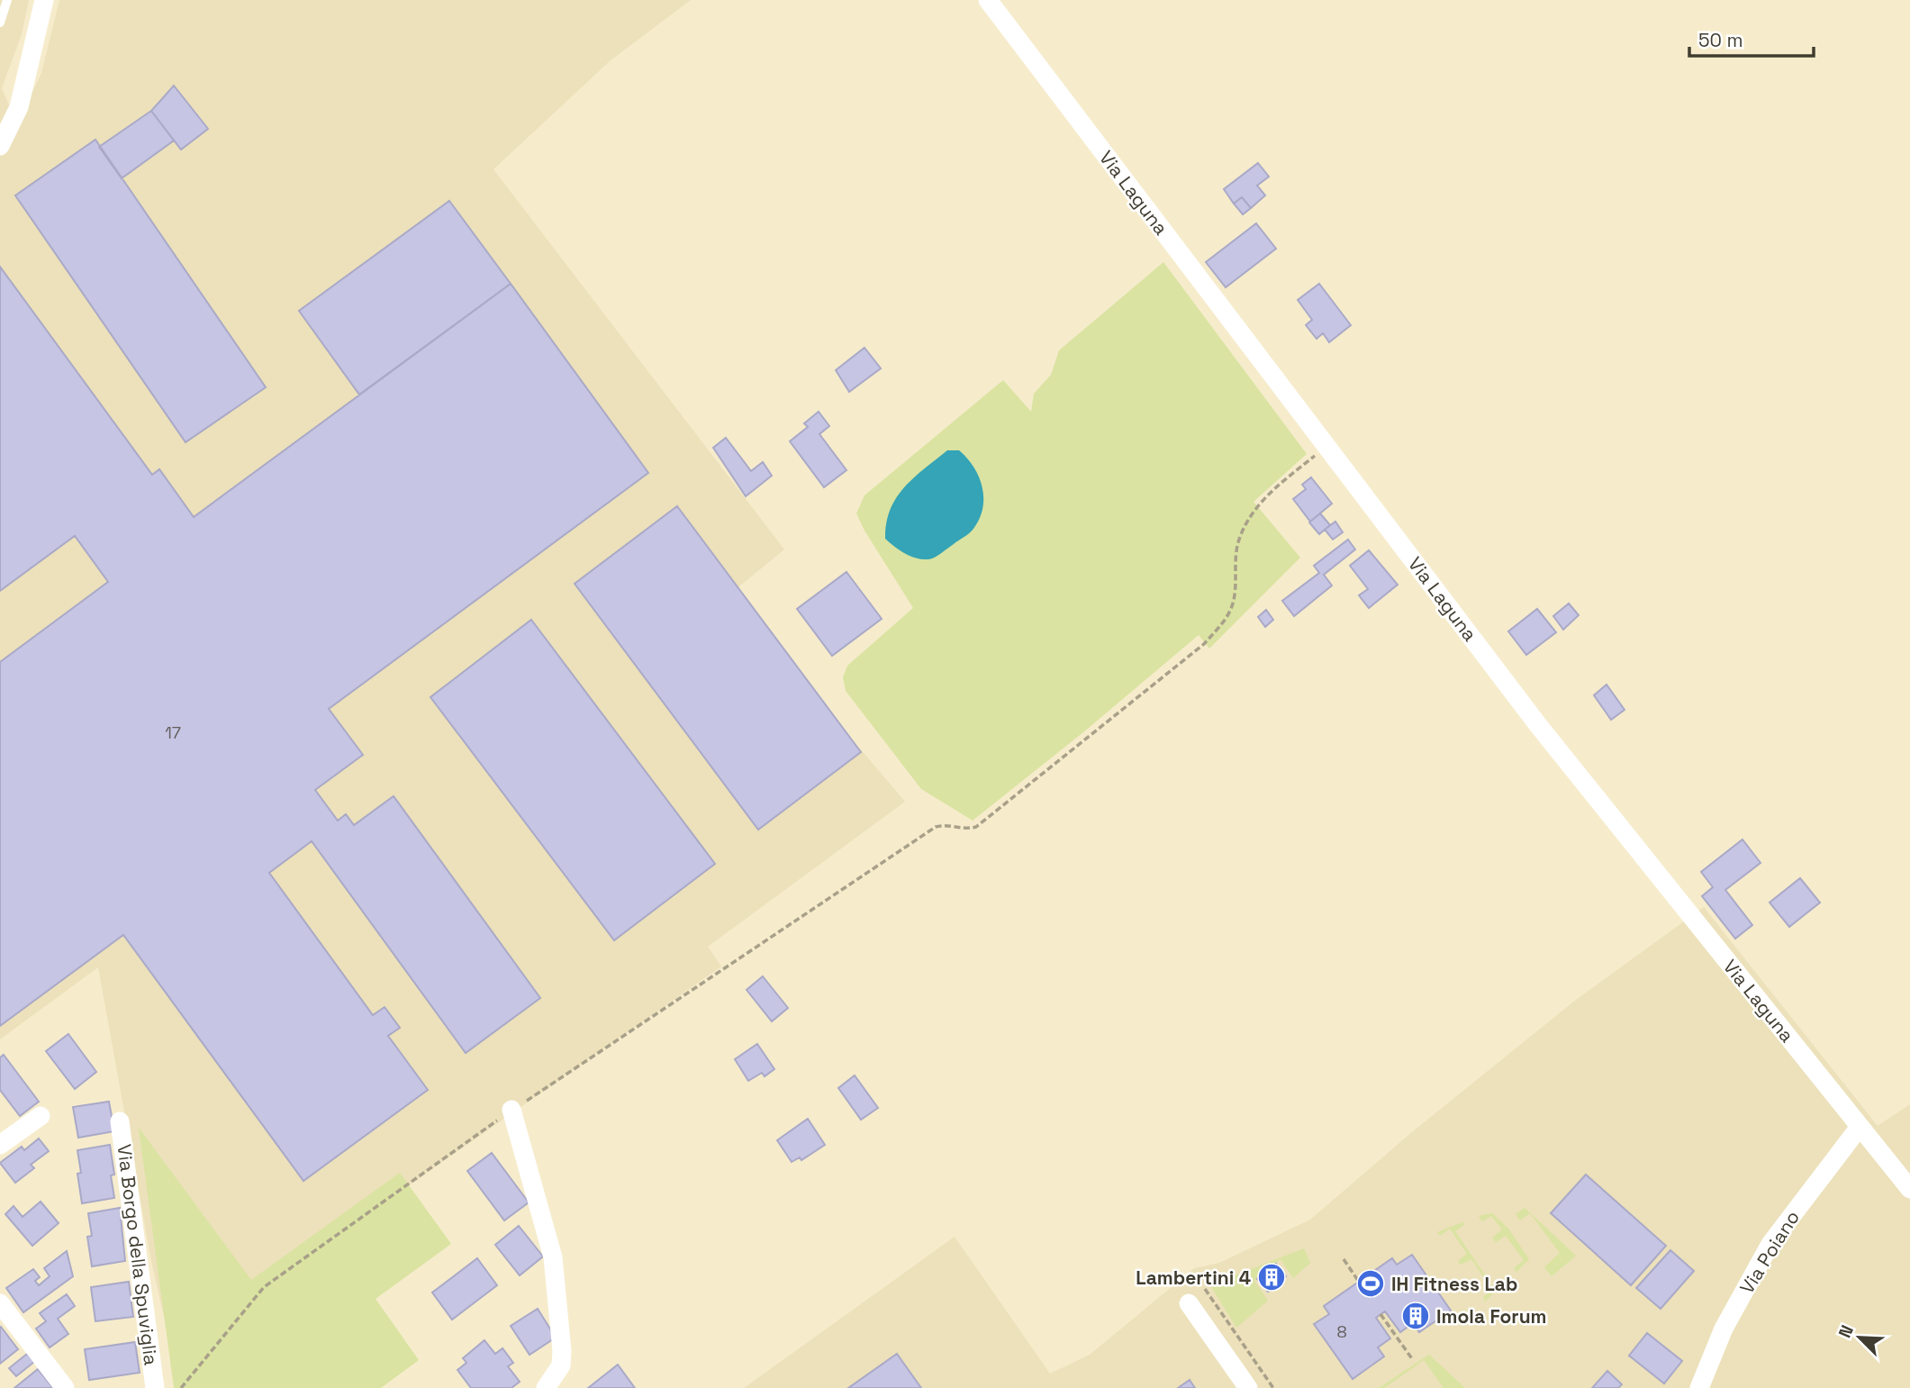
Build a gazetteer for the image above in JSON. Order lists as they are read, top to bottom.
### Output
{
  "streets": {
    "street": ["Via Laguna", "Via Poiano", "Via Borgo della Spuviglia"]
  },
  "crossings": [
    ["Via Laguna", "Via Poiano"]
  ],
  "places": {
    "building": ["Lambertini 4", "Imola Forum"],
    "sports": ["IH Fitness Lab"]
  },
  "house_numbers": ["17", "8"],
  "scale_bar": "50 m",
  "north": "top left"
}
